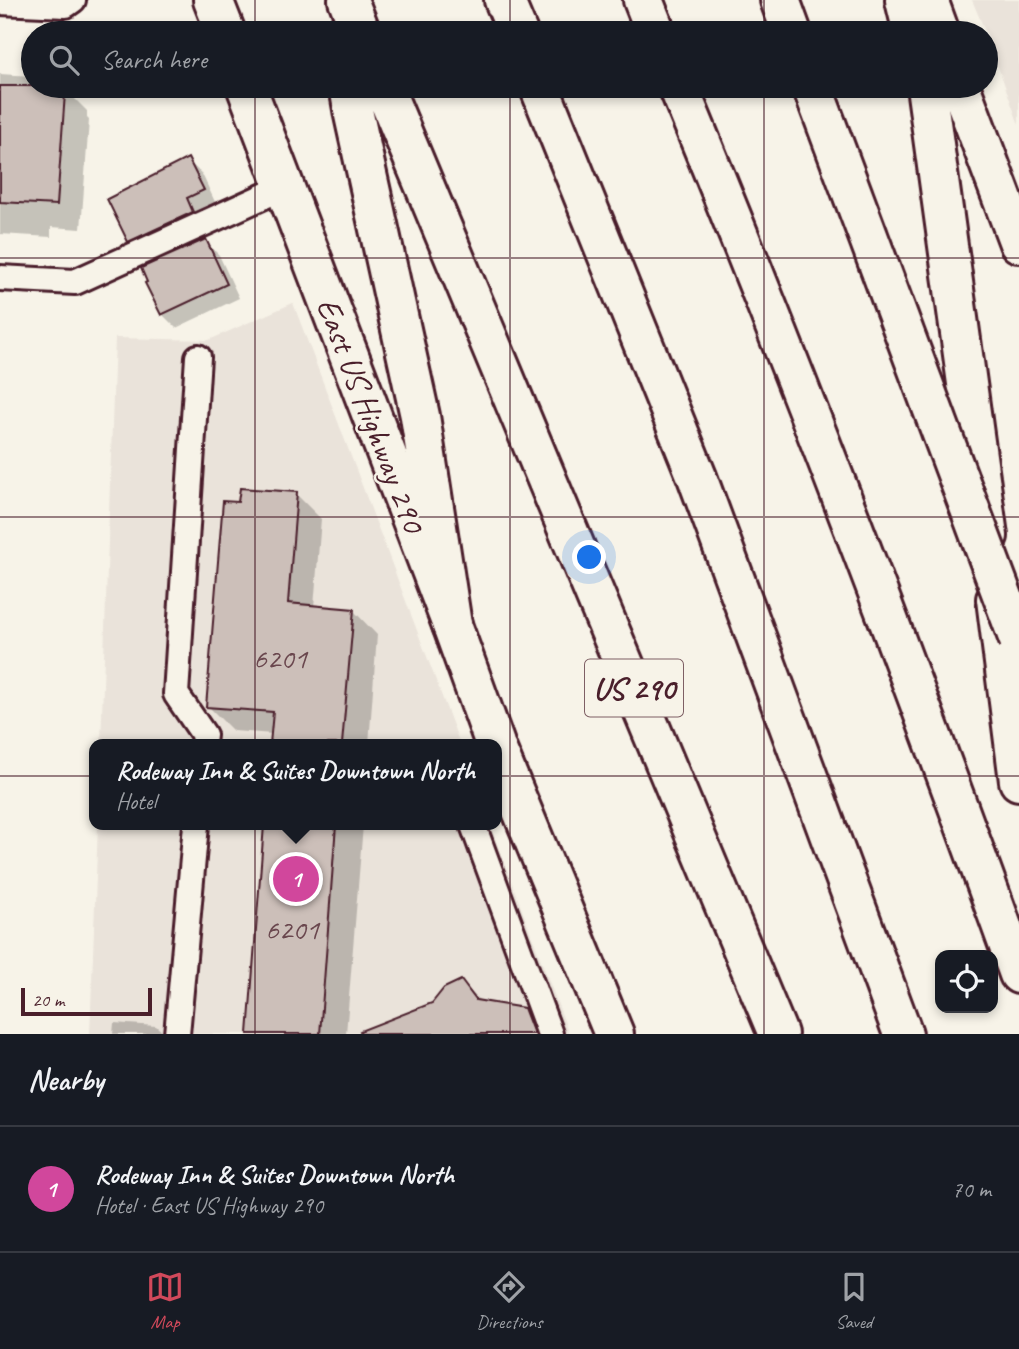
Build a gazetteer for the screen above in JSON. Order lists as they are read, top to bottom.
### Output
{
  "streets": {
    "main road": ["East US Highway 290", "US 290"]
  },
  "house_numbers": ["6201", "6201"],
  "scale_bar": "20 m",
  "page": {
    "search": "Search here",
    "popup": ["Rodeway Inn & Suites Downtown North", "Hotel"],
    "pins": "1",
    "scale": "20 m",
    "heading": "Nearby",
    "list": [
      {
        "mark": "1",
        "name": "Rodeway Inn & Suites Downtown North",
        "note": "Hotel · East US Highway 290",
        "value": "70 m"
      }
    ],
    "nav": ["Map", "Directions", "Saved"]
  }
}
